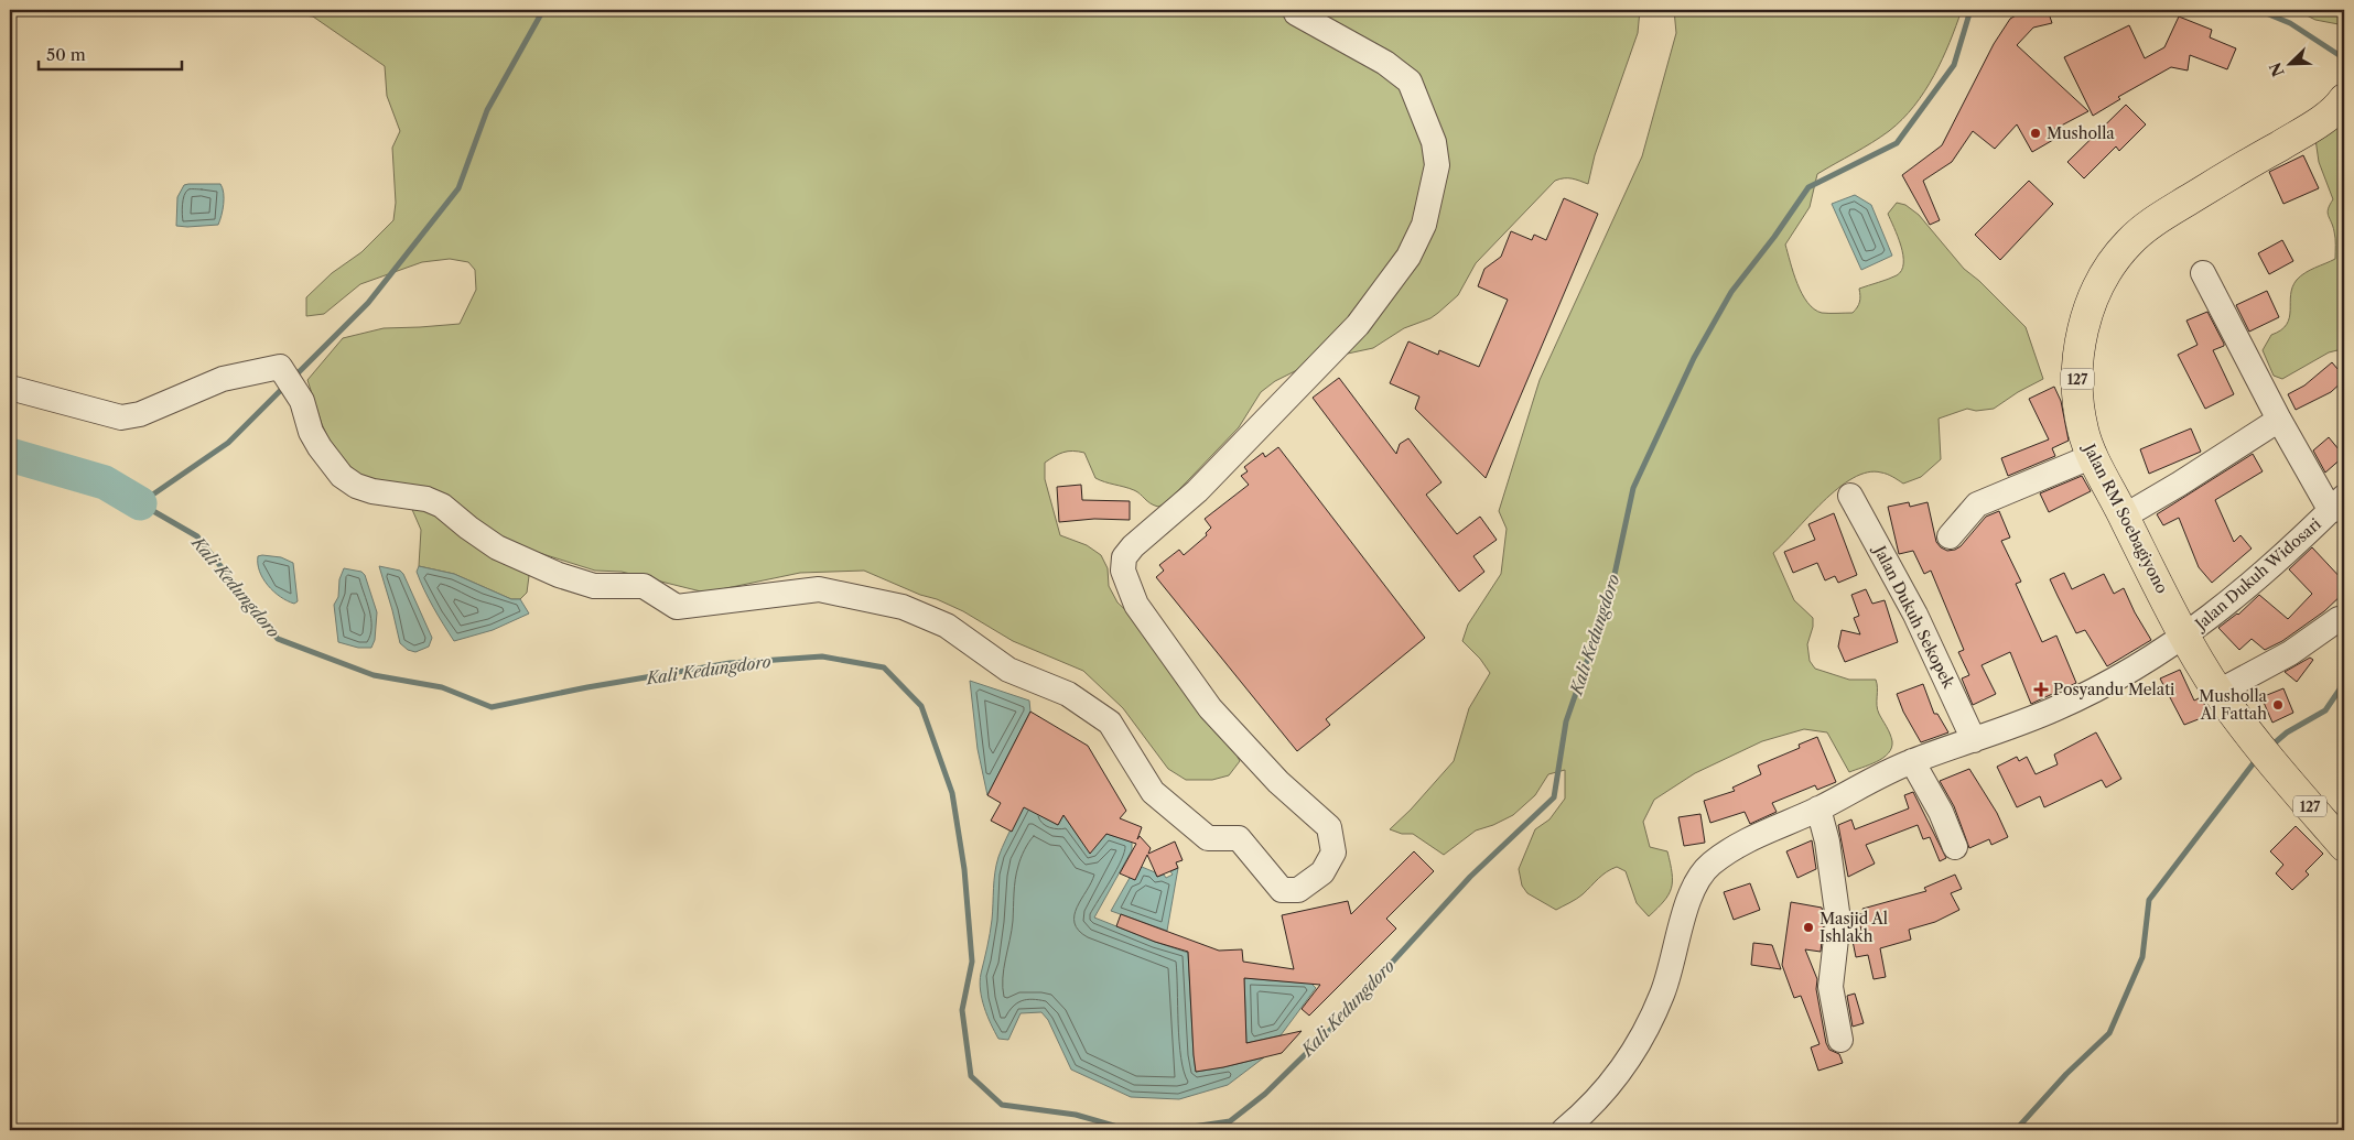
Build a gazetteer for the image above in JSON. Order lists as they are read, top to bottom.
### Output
{
  "streets": {
    "main road": ["127", "Jalan RM Soebagiyono"],
    "street": ["Jalan Dukuh Widosari", "Jalan Dukuh Sekopek"]
  },
  "crossings": [
    ["Jalan RM Soebagiyono", "Jalan Dukuh Widosari"]
  ],
  "water": ["Kali Kedungdoro"],
  "places": {
    "other": ["Musholla", "Musholla Al Fattah", "Masjid Al Ishlakh"],
    "health": ["Posyandu Melati"]
  },
  "scale_bar": "50 m",
  "north": "bottom left"
}
